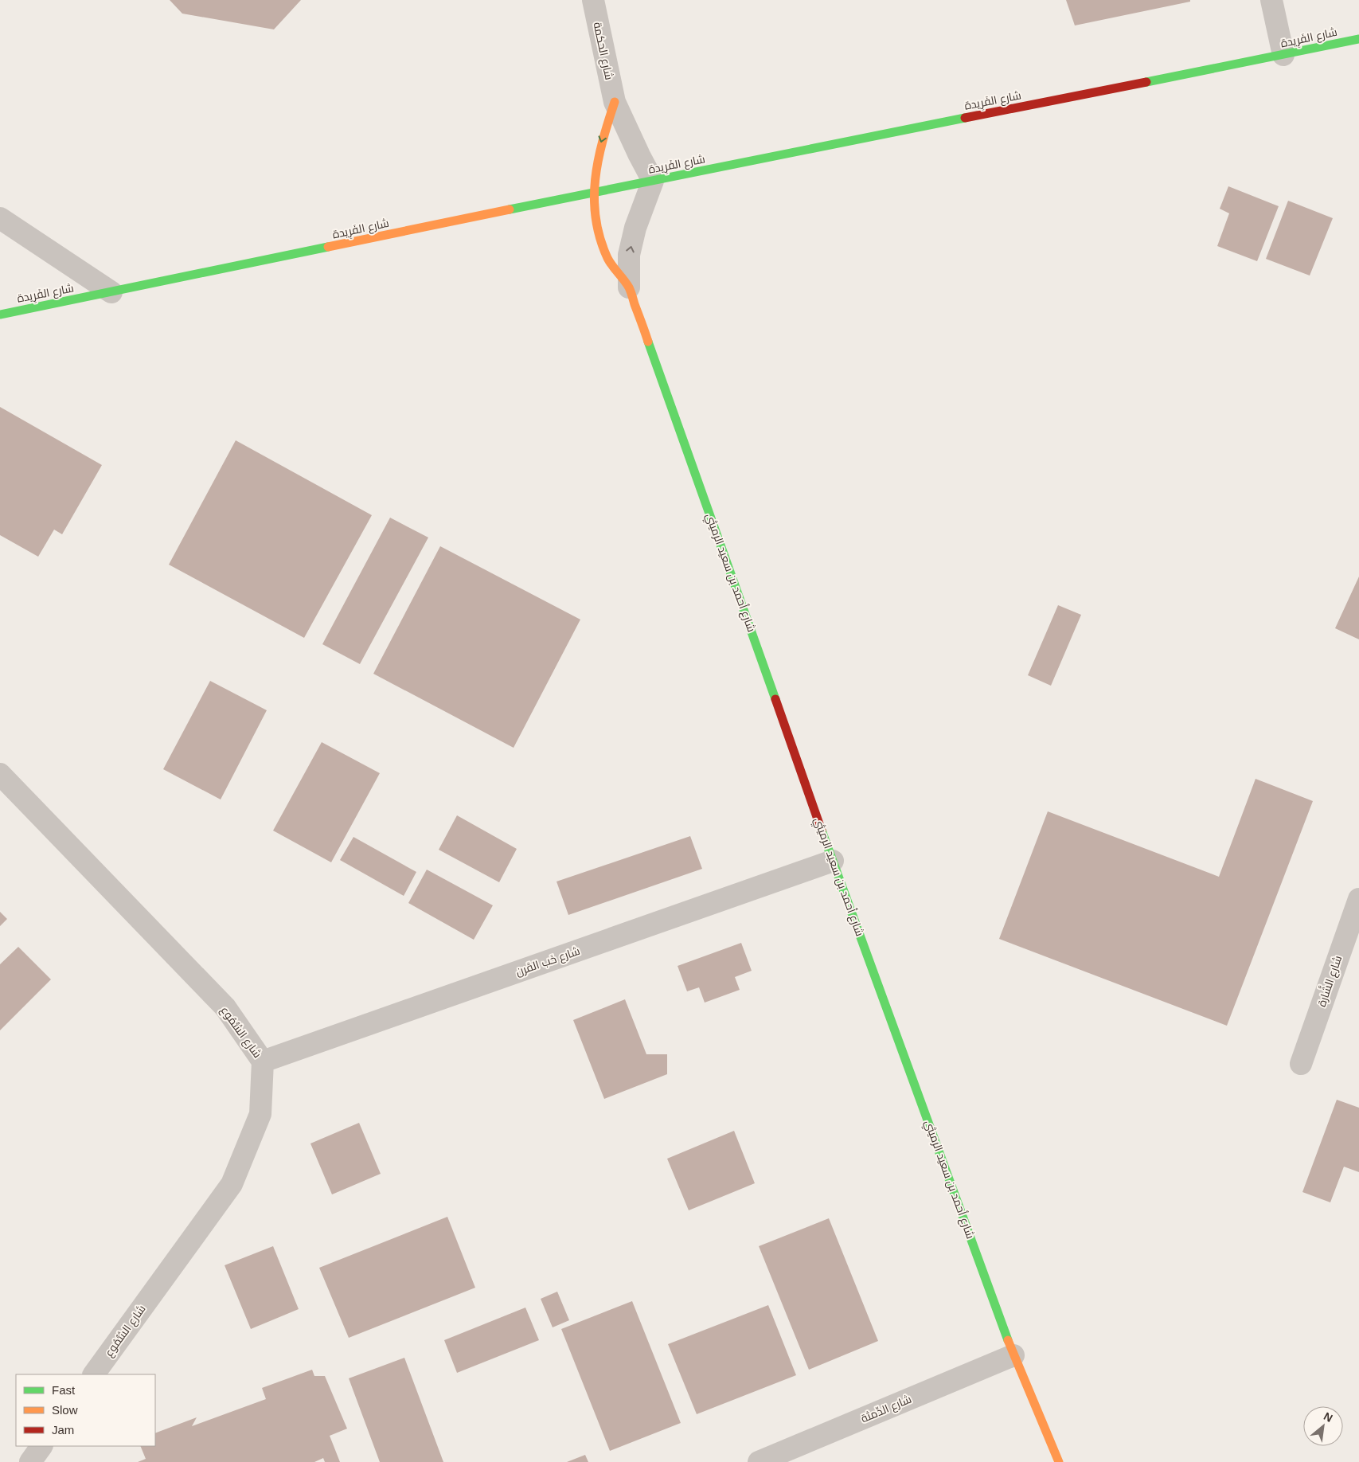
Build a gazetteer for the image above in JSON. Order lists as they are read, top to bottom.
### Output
{
  "streets": {
    "street": [
      "شارع الفَرِيدة",
      "شارع الحكمة",
      "شارع أحمد بن سعيد الرميثي",
      "شارع خَب القَرن",
      "شارع الشَّارة",
      "شارع الشُّمُوع",
      "شارع الدِّمثة"
    ]
  },
  "crossings": [
    ["شارع الفَرِيدة", "شارع الحكمة"],
    ["شارع الفَرِيدة", "شارع أحمد بن سعيد الرميثي"],
    ["شارع الحكمة", "شارع أحمد بن سعيد الرميثي"],
    ["شارع أحمد بن سعيد الرميثي", "شارع خَب القَرن"],
    ["شارع أحمد بن سعيد الرميثي", "شارع الدِّمثة"],
    ["شارع خَب القَرن", "شارع الشُّمُوع"]
  ],
  "legend": ["Fast", "Slow", "Jam"],
  "north": "top right"
}
